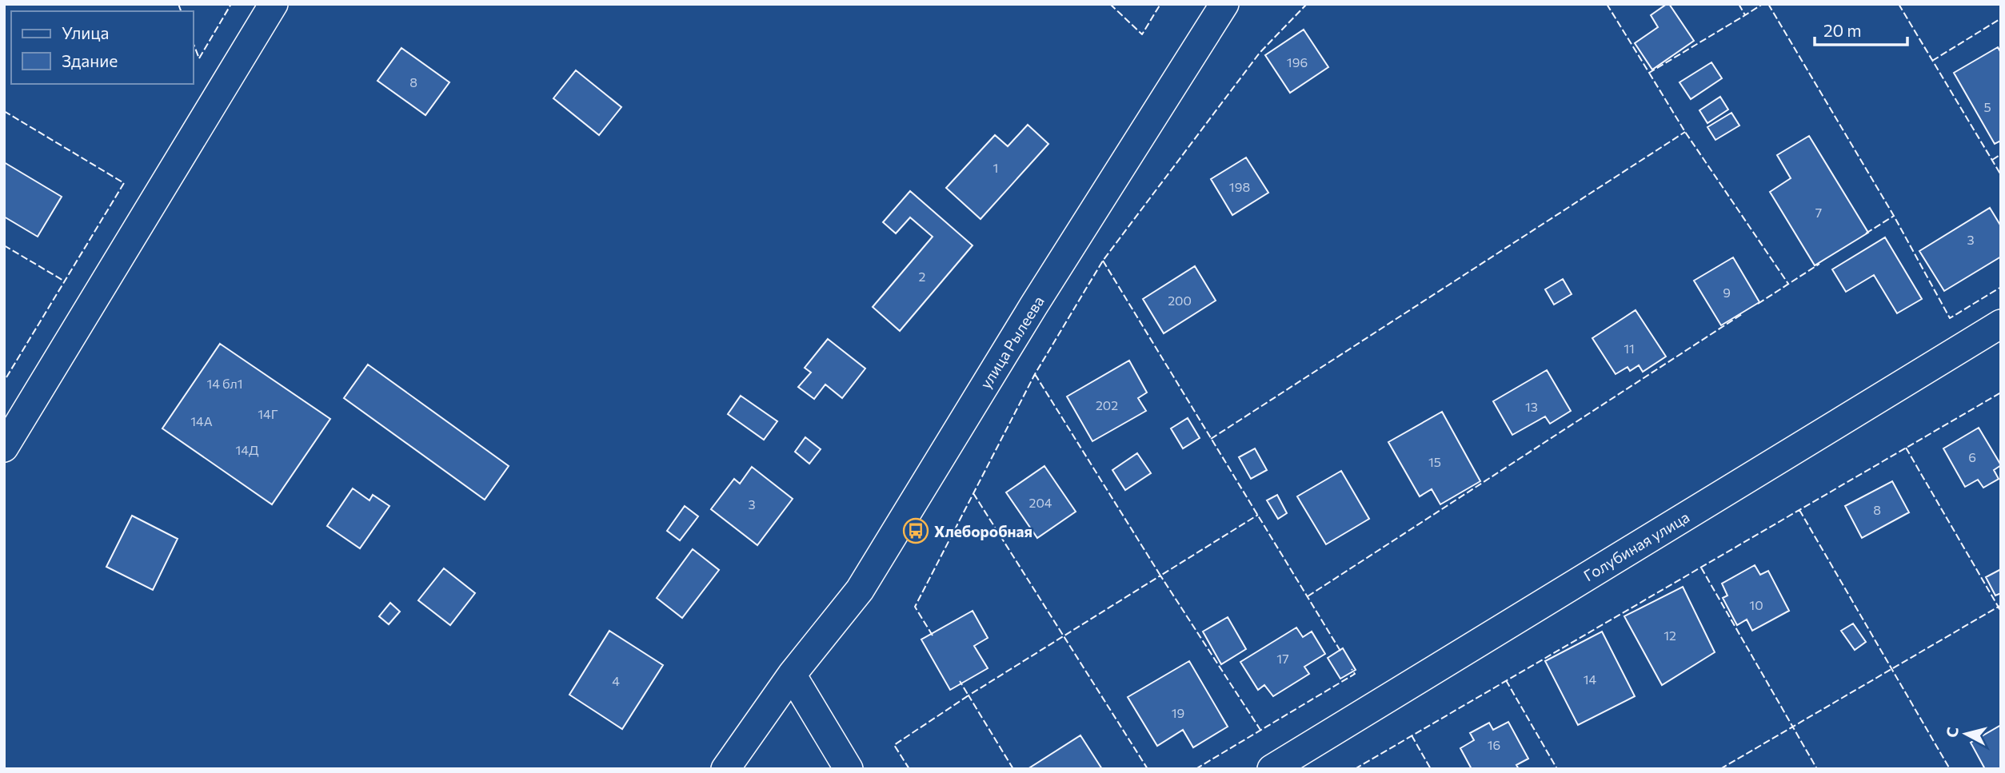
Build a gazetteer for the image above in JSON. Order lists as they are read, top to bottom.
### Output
{
  "streets": {
    "street": ["улица Рылеева", "Голубиная улица"]
  },
  "places": {
    "bus stop": ["Хлеборобная"]
  },
  "house_numbers": [
    "196",
    "8",
    "5",
    "1",
    "198",
    "7",
    "3",
    "2",
    "9",
    "200",
    "11",
    "14 бл1",
    "202",
    "13",
    "14Г",
    "14А",
    "14Д",
    "6",
    "15",
    "204",
    "3",
    "8",
    "10",
    "12",
    "17",
    "14",
    "4",
    "19",
    "16"
  ],
  "legend": ["Улица", "Здание"],
  "scale_bar": "20 m",
  "north": "left"
}
